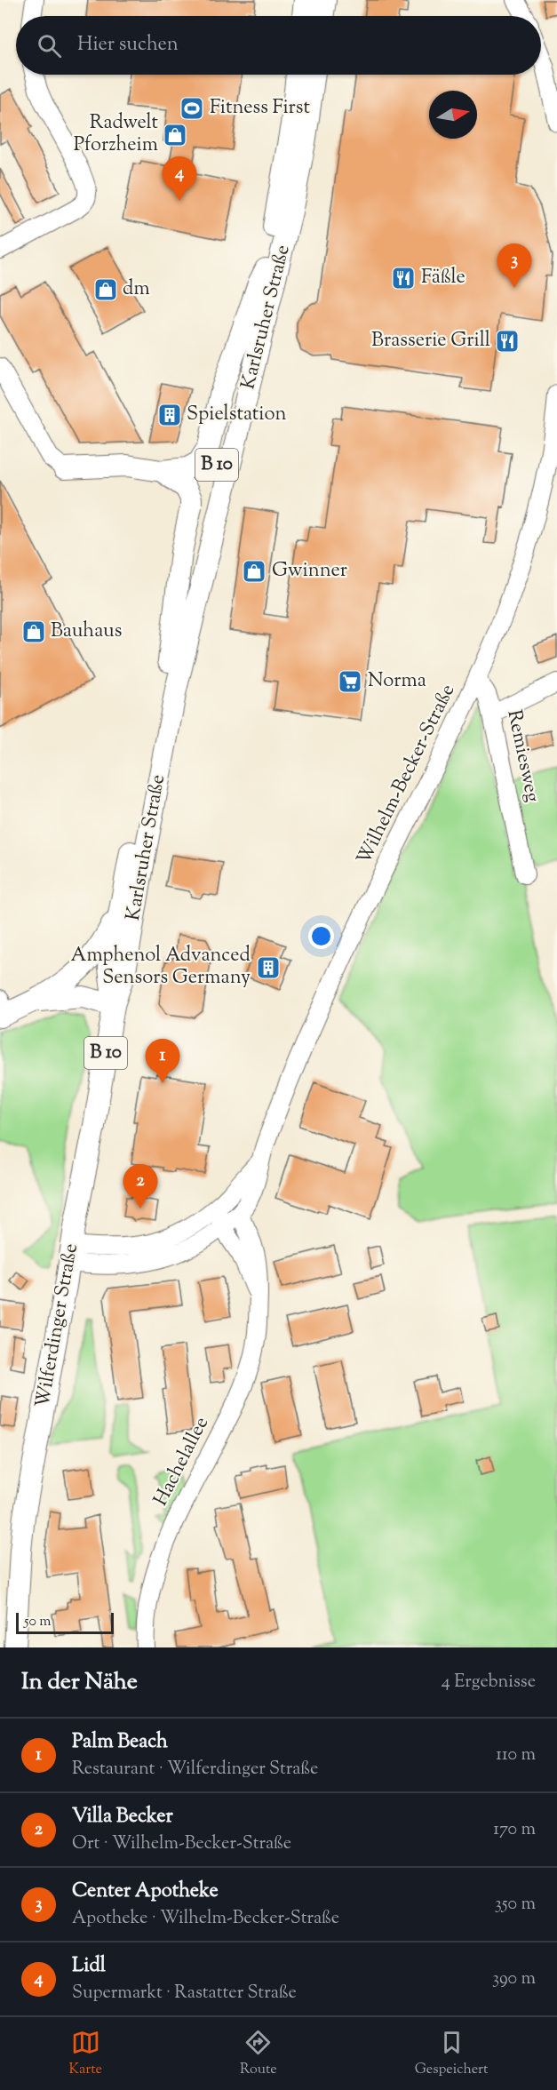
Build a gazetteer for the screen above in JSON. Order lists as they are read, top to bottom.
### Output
{
  "streets": {
    "main road": ["Karlsruher Straße", "B 10", "Wilferdinger Straße"],
    "street": ["Remiesweg", "Wilhelm-Becker-Straße", "Hachelallee"]
  },
  "crossings": [
    ["Karlsruher Straße", "Wilferdinger Straße"],
    ["Remiesweg", "Wilhelm-Becker-Straße"],
    ["Wilhelm-Becker-Straße", "Wilferdinger Straße"],
    ["Wilhelm-Becker-Straße", "Hachelallee"]
  ],
  "places": {
    "sports": ["Fitness First"],
    "shop": [
      "Radwelt Pforzheim",
      "dm",
      "Gwinner",
      "Bauhaus"
    ],
    "restaurant": ["Fäßle", "Brasserie Grill"],
    "building": ["Spielstation", "Amphenol Advanced Sensors Germany"],
    "supermarket": ["Norma"]
  },
  "scale_bar": "50 m",
  "north": "right",
  "page": {
    "search": "Hier suchen",
    "pins": [
      "4",
      "3",
      "1",
      "2"
    ],
    "scale": "50 m",
    "heading": ["In der Nähe", "4 Ergebnisse"],
    "list": [
      {
        "mark": "1",
        "name": "Palm Beach",
        "note": "Restaurant · Wilferdinger Straße",
        "value": "110 m"
      },
      {
        "mark": "2",
        "name": "Villa Becker",
        "note": "Ort · Wilhelm-Becker-Straße",
        "value": "170 m"
      },
      {
        "mark": "3",
        "name": "Center Apotheke",
        "note": "Apotheke · Wilhelm-Becker-Straße",
        "value": "350 m"
      },
      {
        "mark": "4",
        "name": "Lidl",
        "note": "Supermarkt · Rastatter Straße",
        "value": "390 m"
      }
    ],
    "nav": ["Karte", "Route", "Gespeichert"]
  }
}
